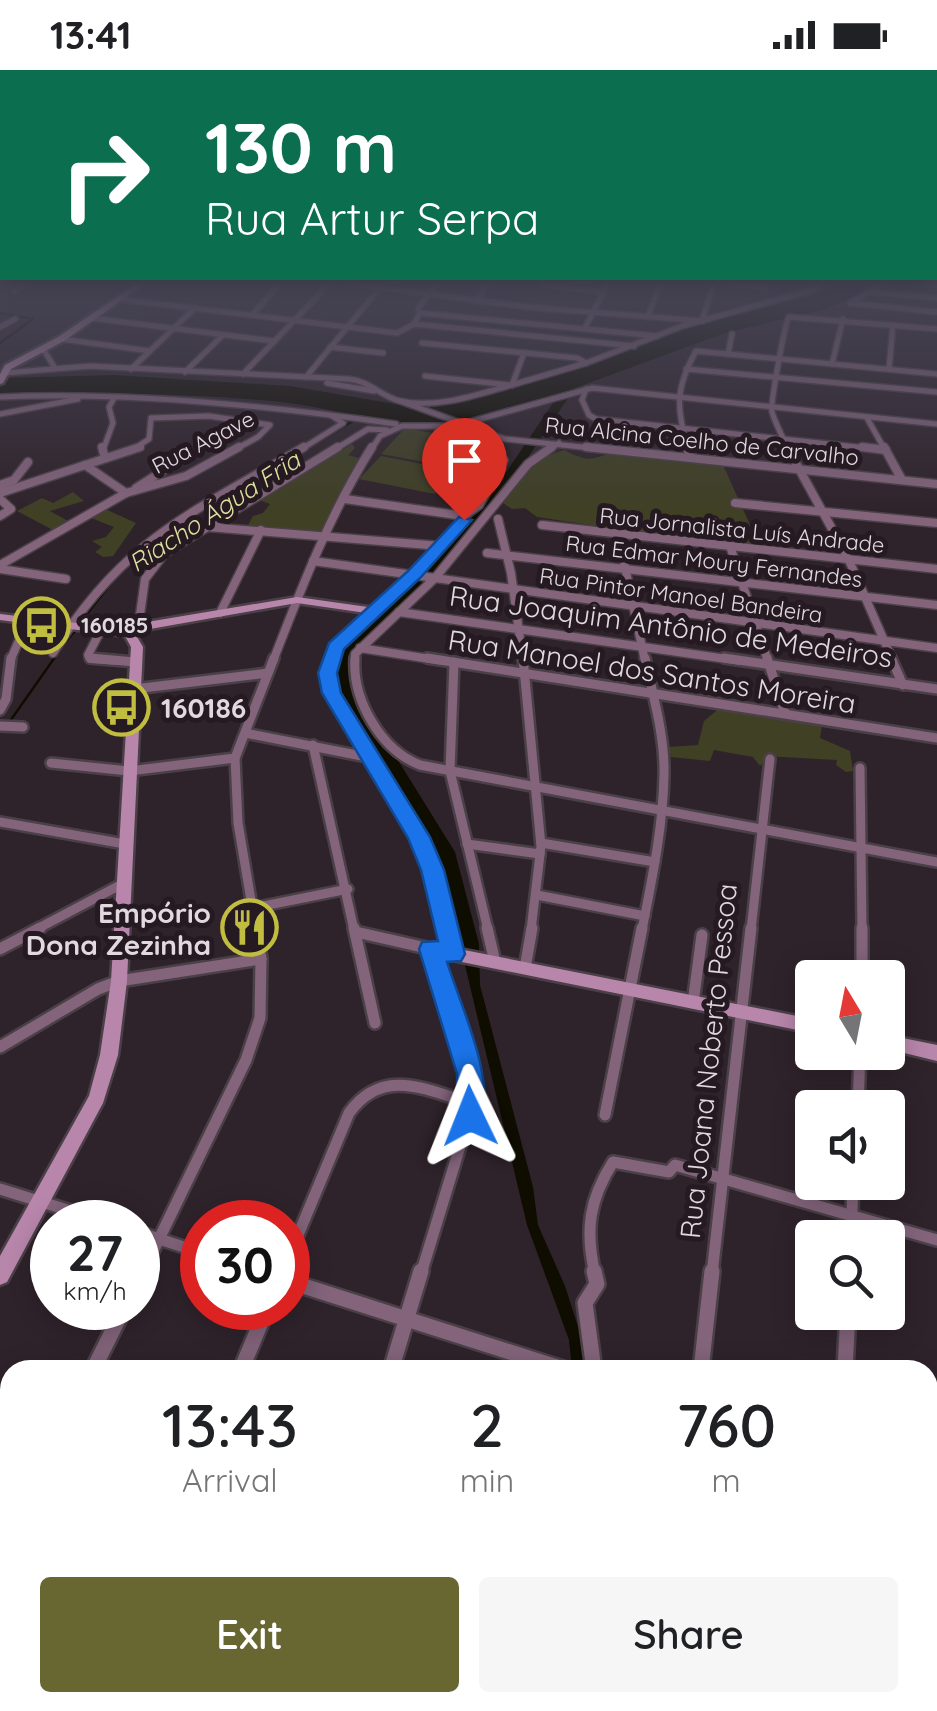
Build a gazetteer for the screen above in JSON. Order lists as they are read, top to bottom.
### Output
{
  "streets": {
    "street": [
      "Rua Alcina Coelho de Carvalho",
      "Rua Agave",
      "Rua Jornalista Luís Andrade",
      "Rua Edmar Moury Fernandes",
      "Rua Pintor Manoel Bandeira",
      "Rua Joaquim Antônio de Medeiros",
      "Rua Manoel dos Santos Moreira",
      "Rua Joana Noberto Pessoa"
    ]
  },
  "water": ["Riacho Água Fria"],
  "places": {
    "bus stop": ["160185", "160186"],
    "restaurant": ["Empório Dona Zezinha"]
  },
  "north": "top",
  "page": {
    "status": "13:41",
    "turn": ["130 m", "Rua Artur Serpa"],
    "speed": "27 km/h",
    "limit": "30",
    "eta": [
      "13:43",
      "Arrival",
      "2",
      "min",
      "760",
      "m"
    ],
    "buttons": ["Exit", "Share"]
  }
}
